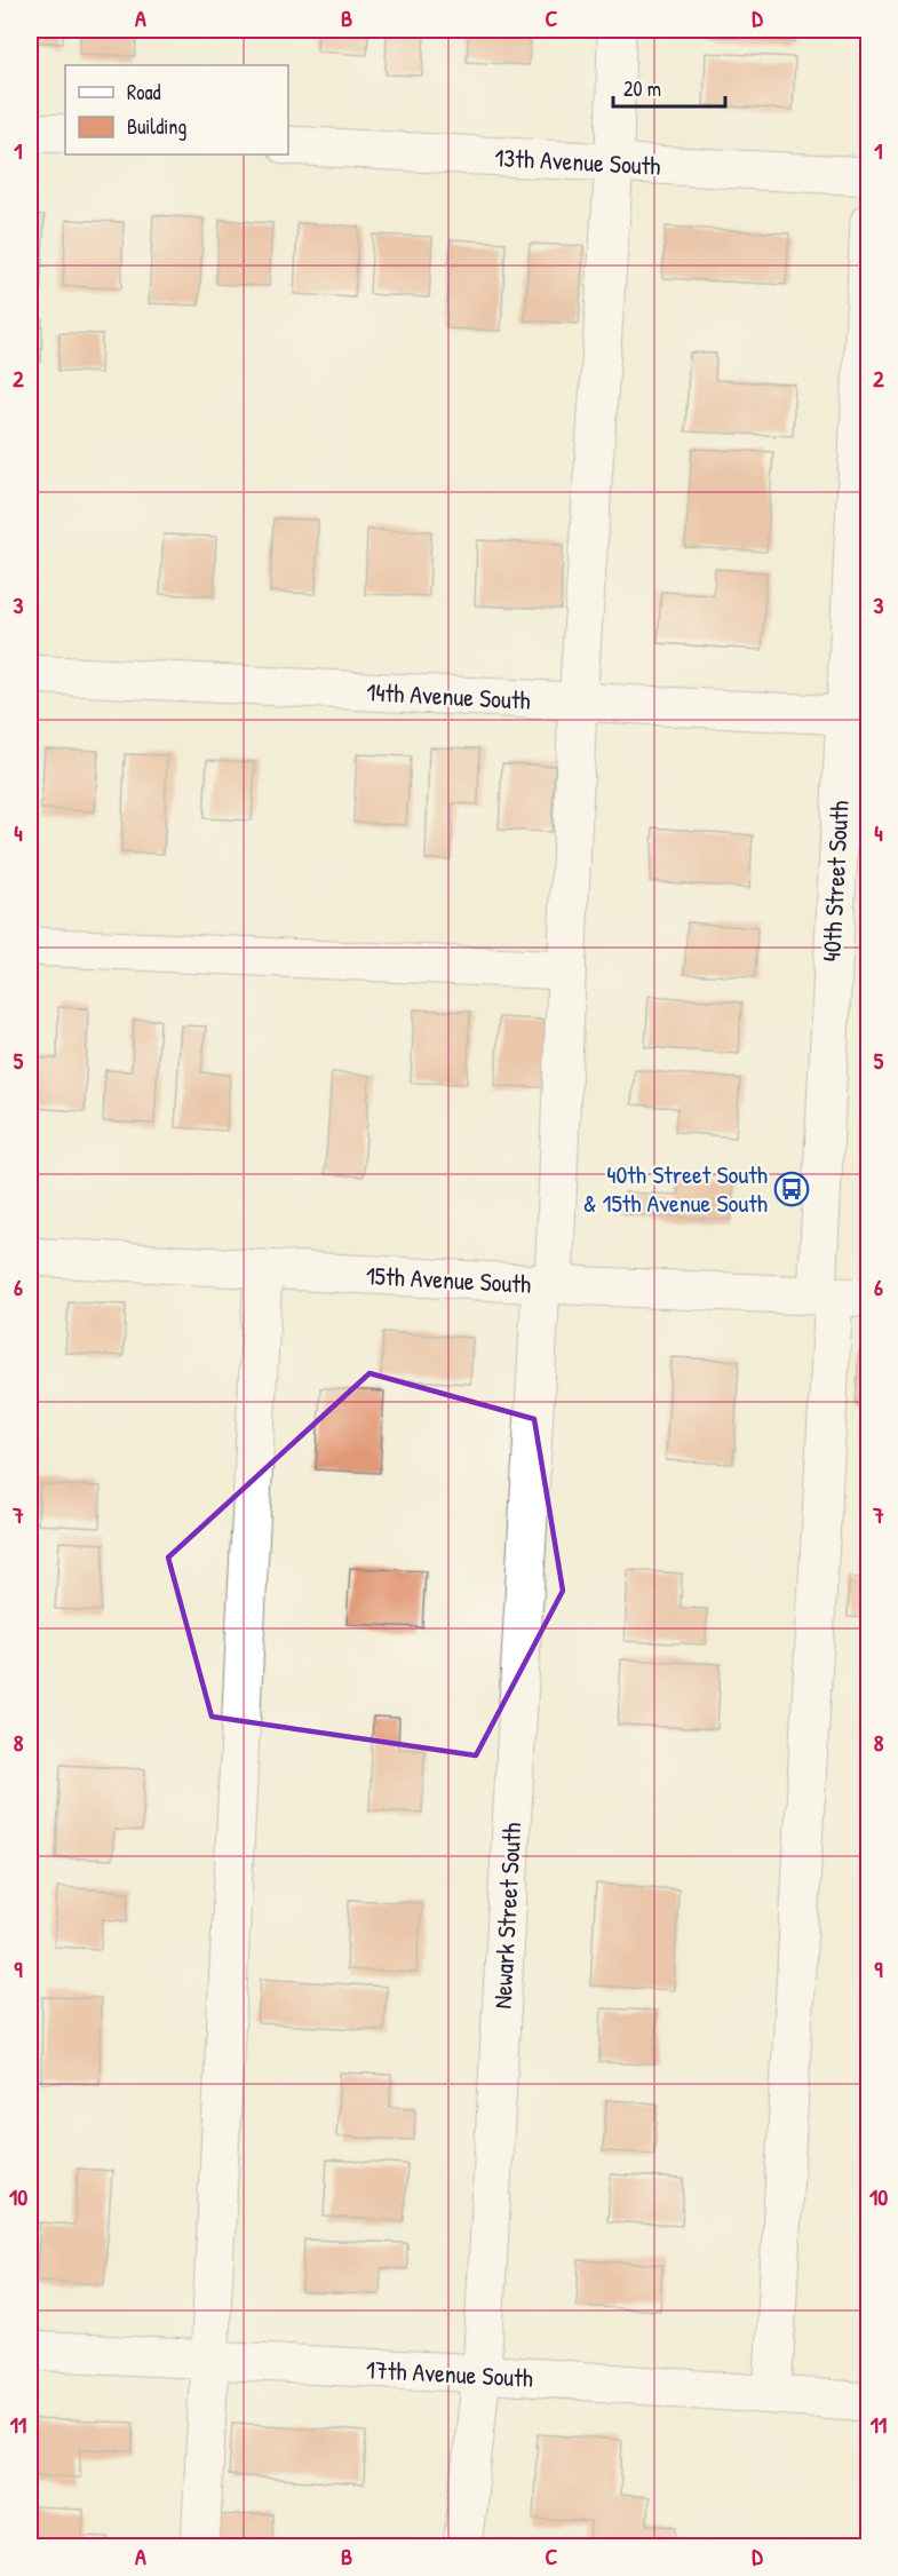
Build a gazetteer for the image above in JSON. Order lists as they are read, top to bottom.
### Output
{
  "streets": {
    "street": [
      "13th Avenue South",
      "14th Avenue South",
      "40th Street South",
      "15th Avenue South",
      "Newark Street South",
      "17th Avenue South"
    ]
  },
  "crossings": [
    ["13th Avenue South", "Newark Street South"],
    ["14th Avenue South", "40th Street South"],
    ["14th Avenue South", "Newark Street South"],
    ["40th Street South", "15th Avenue South"],
    ["40th Street South", "17th Avenue South"],
    ["15th Avenue South", "Newark Street South"],
    ["Newark Street South", "17th Avenue South"]
  ],
  "places": {
    "bus stop": ["40th Street South & 15th Avenue South"]
  },
  "legend": ["Road", "Building"],
  "scale_bar": "20 m",
  "grid": {
    "columns": [
      "A",
      "B",
      "C",
      "D"
    ],
    "rows": [
      "1",
      "2",
      "3",
      "4",
      "5",
      "6",
      "7",
      "8",
      "9",
      "10",
      "11"
    ]
  }
}
